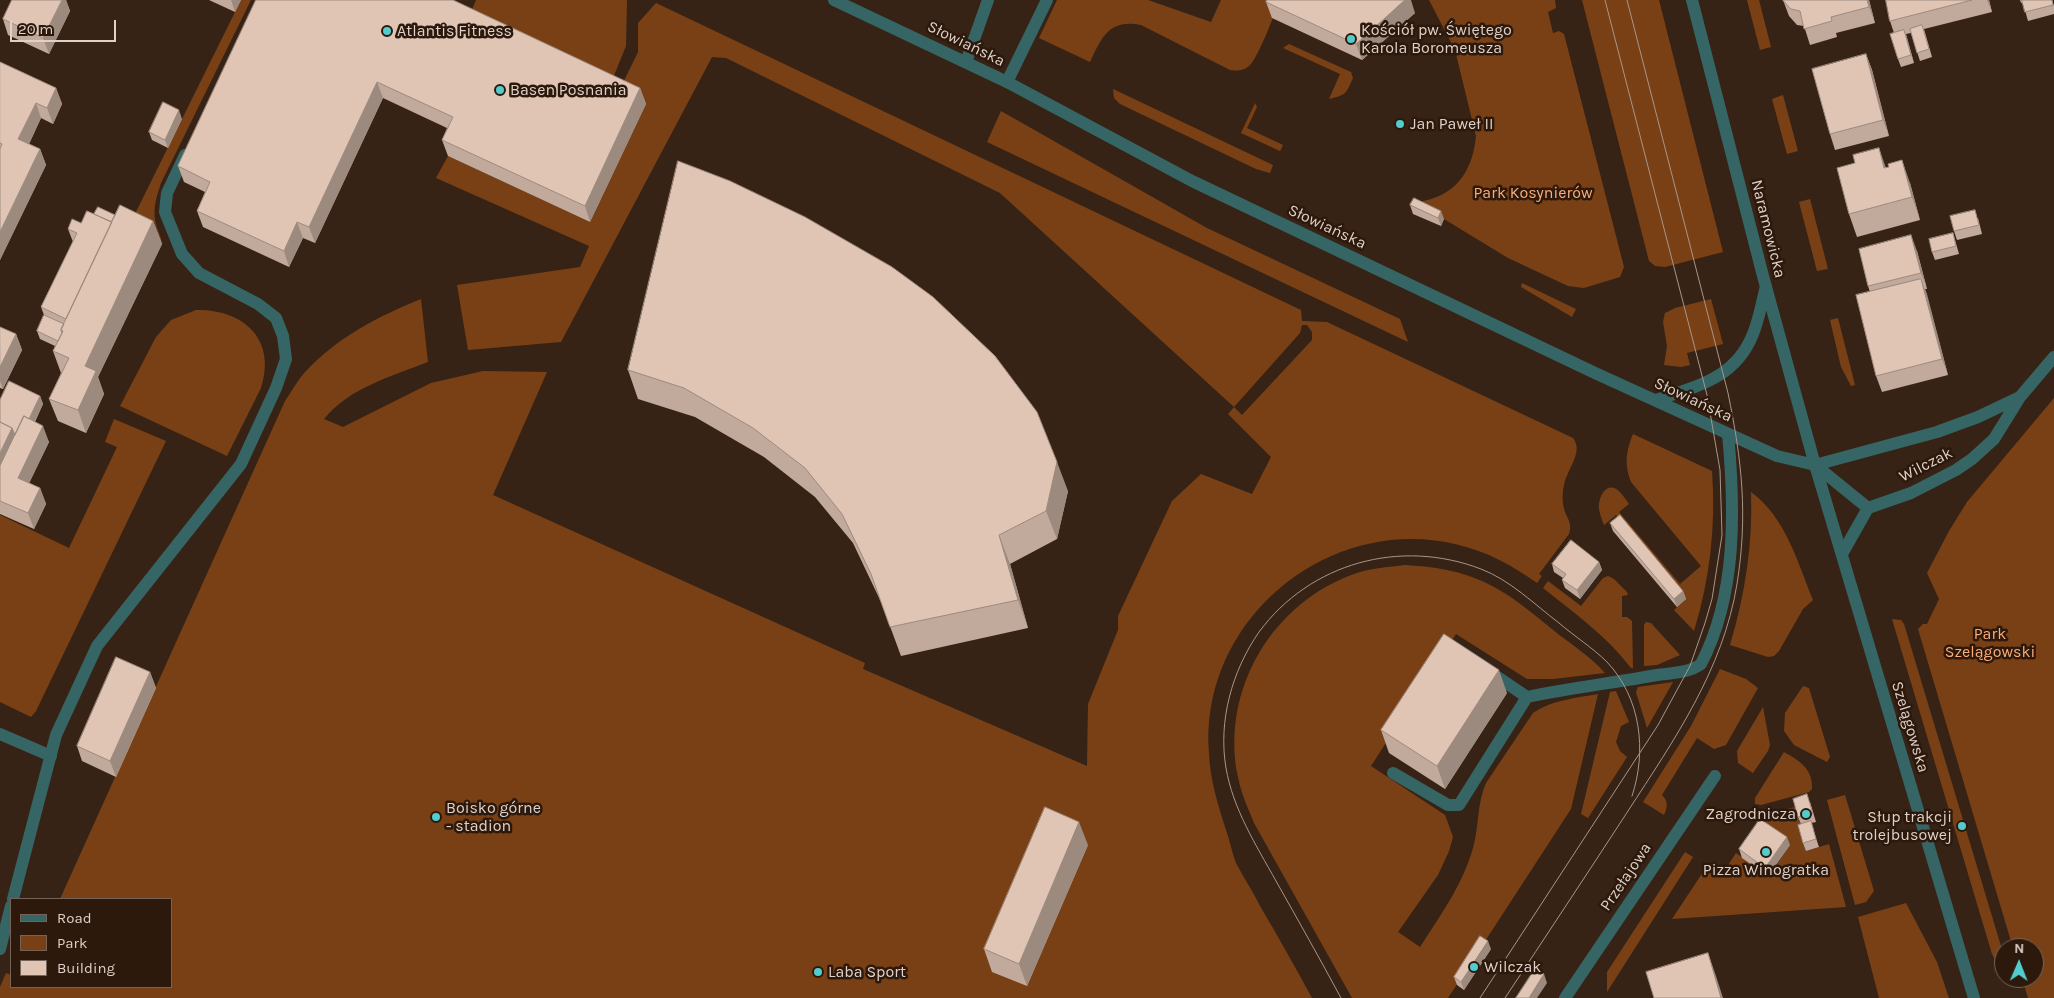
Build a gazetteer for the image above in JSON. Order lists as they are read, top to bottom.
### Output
{
  "streets": {
    "street": [
      "Słowiańska",
      "Naramowicka",
      "Wilczak",
      "Szelągowska",
      "Przełajowa"
    ]
  },
  "crossings": [
    ["Słowiańska", "Naramowicka"],
    ["Słowiańska", "Wilczak"],
    ["Słowiańska", "Szelągowska"],
    ["Naramowicka", "Wilczak"],
    ["Naramowicka", "Szelągowska"],
    ["Wilczak", "Szelągowska"]
  ],
  "parks": ["Park Kosynierów", "Park Szelągowski"],
  "places": [
    "Atlantis Fitness",
    "Kościół pw. Świętego Karola Boromeusza",
    "Basen Posnania",
    "Jan Paweł II",
    "Zagrodnicza",
    "Boisko górne - stadion",
    "Słup trakcji trolejbusowej",
    "Pizza Winogratka",
    "Wilczak",
    "Laba Sport"
  ],
  "legend": ["Road", "Park", "Building"],
  "scale_bar": "20 m",
  "north": "top"
}
